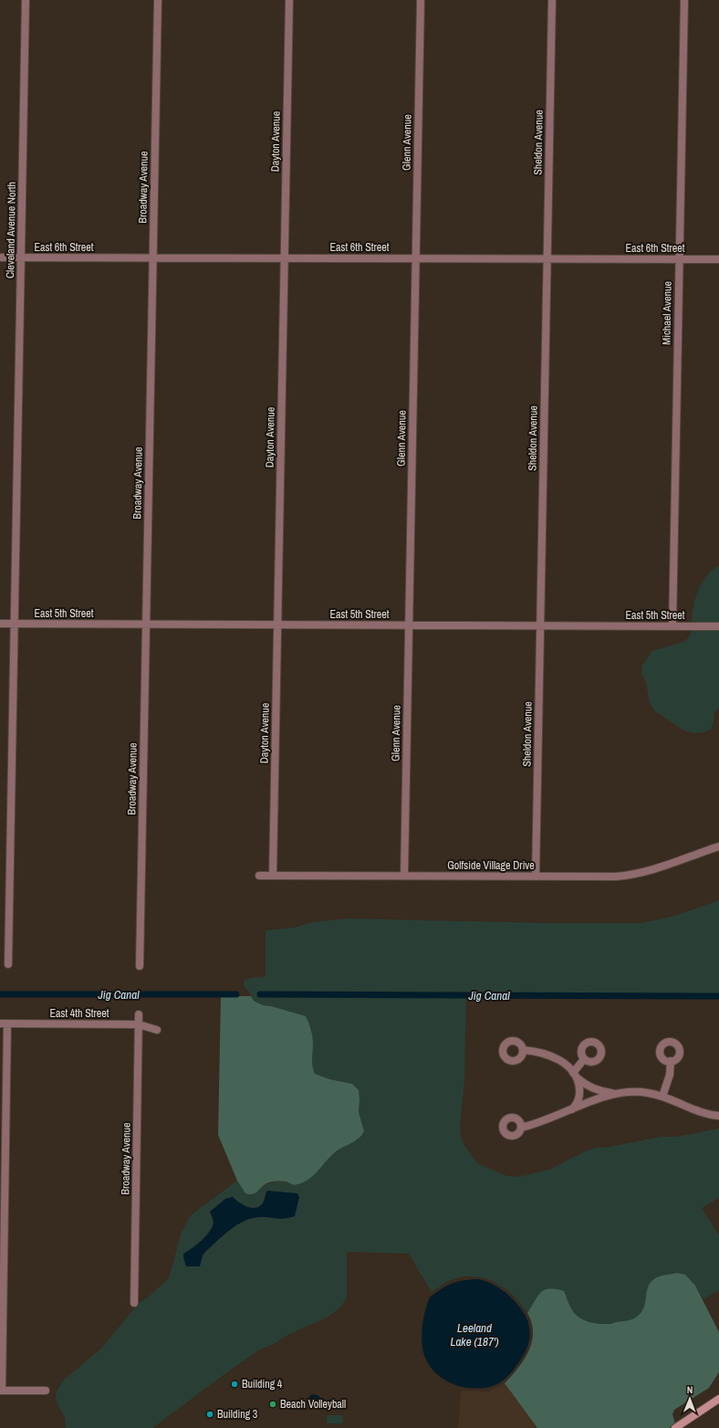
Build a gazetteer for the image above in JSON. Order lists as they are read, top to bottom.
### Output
{
  "streets": {
    "street": [
      "Dayton Avenue",
      "Glenn Avenue",
      "Sheldon Avenue",
      "Broadway Avenue",
      "Cleveland Avenue North",
      "East 6th Street",
      "Michael Avenue",
      "East 5th Street",
      "Golfside Village Drive",
      "East 4th Street"
    ]
  },
  "crossings": [
    ["Dayton Avenue", "East 6th Street"],
    ["Dayton Avenue", "East 5th Street"],
    ["Dayton Avenue", "Golfside Village Drive"],
    ["Glenn Avenue", "East 6th Street"],
    ["Glenn Avenue", "East 5th Street"],
    ["Glenn Avenue", "Golfside Village Drive"],
    ["Sheldon Avenue", "East 6th Street"],
    ["Sheldon Avenue", "East 5th Street"],
    ["Sheldon Avenue", "Golfside Village Drive"],
    ["Broadway Avenue", "East 6th Street"],
    ["Broadway Avenue", "East 5th Street"],
    ["Broadway Avenue", "East 4th Street"],
    ["Cleveland Avenue North", "East 6th Street"],
    ["Cleveland Avenue North", "East 5th Street"],
    ["East 6th Street", "Michael Avenue"],
    ["Michael Avenue", "East 5th Street"]
  ],
  "water": ["Jig Canal", "Leeland Lake (187')"],
  "places": ["Building 4", "Beach Volleyball", "Building 3"],
  "north": "top"
}
